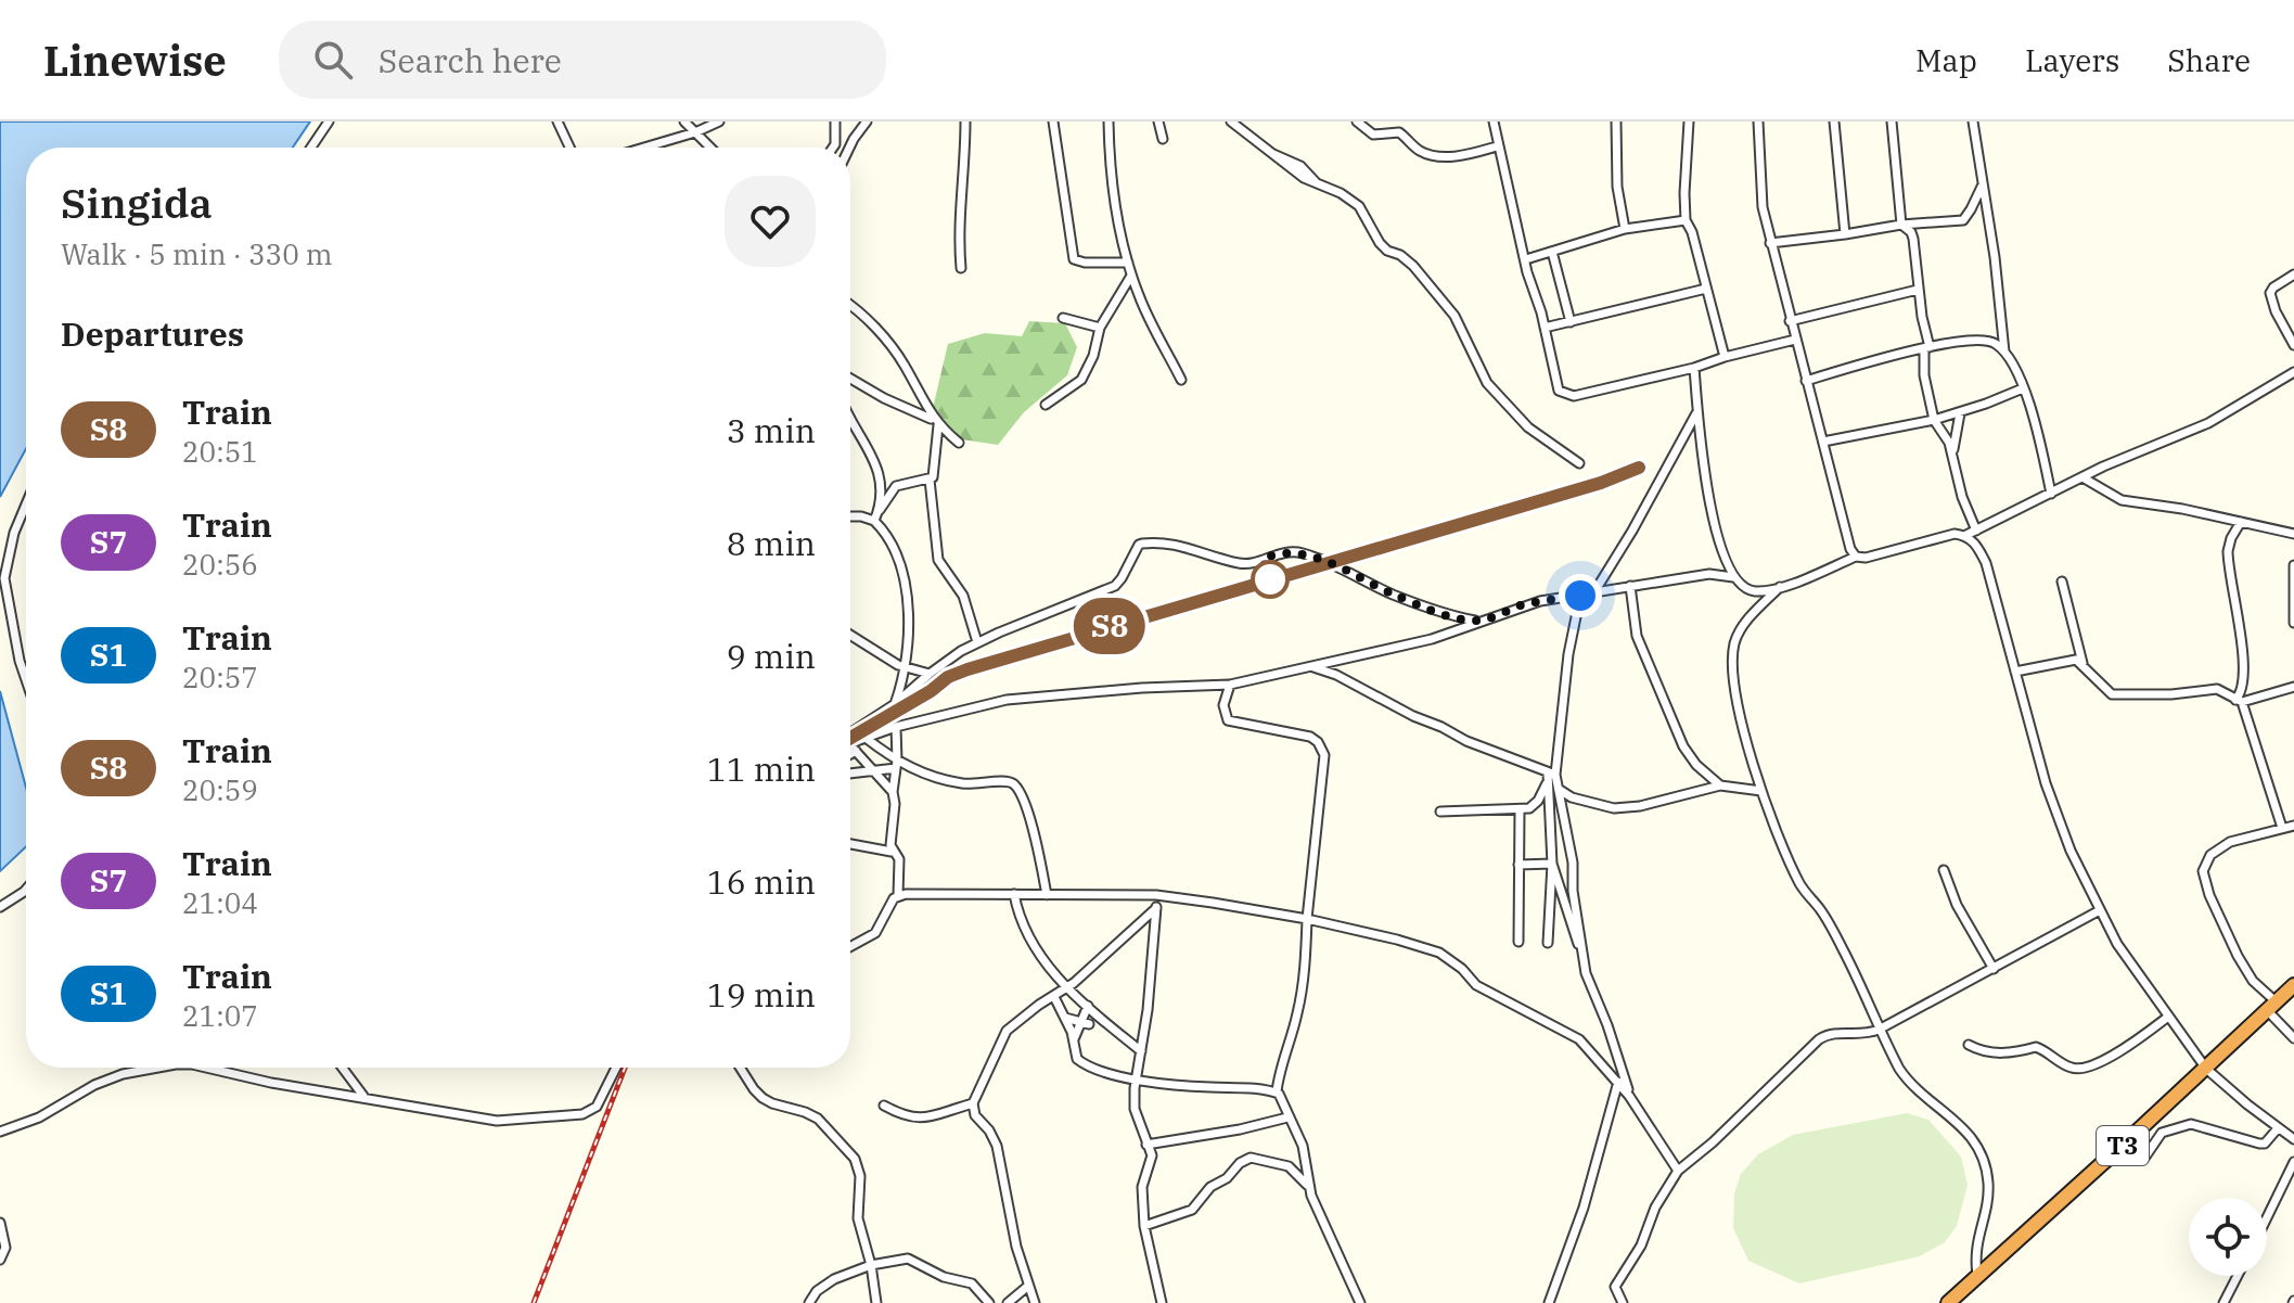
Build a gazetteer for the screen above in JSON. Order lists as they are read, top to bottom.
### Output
{
  "streets": {
    "highway": ["T3"]
  },
  "page": {
    "header": "Linewise",
    "search": "Search here",
    "nav": ["Map", "Layers", "Share"],
    "on_map": "S8",
    "heading": [
      ["Singida", "Walk · 5 min · 330 m"],
      "Departures"
    ],
    "list": [
      {
        "mark": "S8",
        "name": "Train",
        "note": "20:51",
        "value": "3 min"
      },
      {
        "mark": "S7",
        "name": "Train",
        "note": "20:56",
        "value": "8 min"
      },
      {
        "mark": "S1",
        "name": "Train",
        "note": "20:57",
        "value": "9 min"
      },
      {
        "mark": "S8",
        "name": "Train",
        "note": "20:59",
        "value": "11 min"
      },
      {
        "mark": "S7",
        "name": "Train",
        "note": "21:04",
        "value": "16 min"
      },
      {
        "mark": "S1",
        "name": "Train",
        "note": "21:07",
        "value": "19 min"
      }
    ]
  }
}
